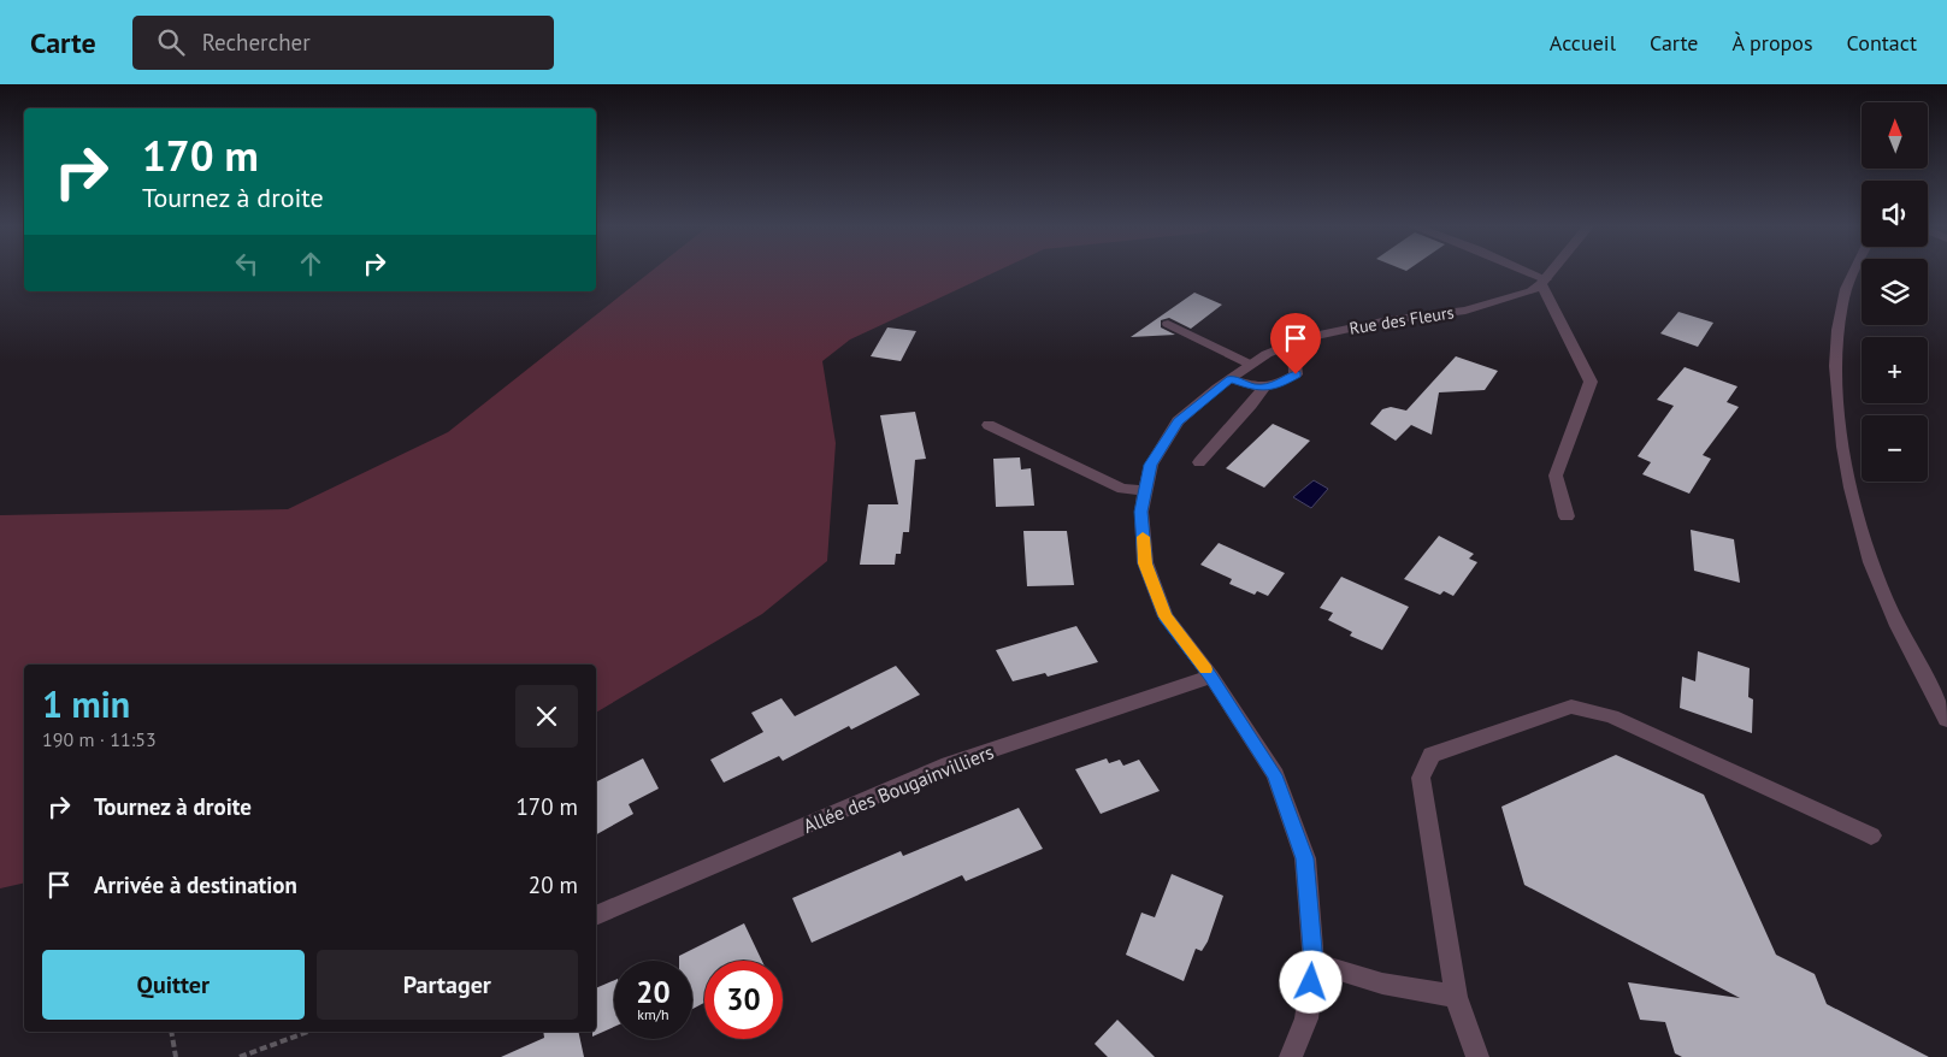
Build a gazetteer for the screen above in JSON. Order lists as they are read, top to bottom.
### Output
{
  "streets": {
    "street": ["Rue des Fleurs", "Allée des Bougainvilliers"]
  },
  "crossings": [
    ["Rue des Fleurs", "Allée des Bougainvilliers"]
  ],
  "north": "top",
  "page": {
    "header": "Carte",
    "search": "Rechercher",
    "nav": [
      "Accueil",
      "Carte",
      "À propos",
      "Contact"
    ],
    "map_buttons": ["+", "−"],
    "turn": ["170 m", "Tournez à droite"],
    "heading": ["1 min", "190 m · 11:53"],
    "list": [
      {
        "name": "Tournez à droite",
        "value": "170 m"
      },
      {
        "name": "Arrivée à destination",
        "value": "20 m"
      }
    ],
    "buttons": ["Quitter", "Partager"],
    "speed": "20 km/h",
    "limit": "30"
  }
}
